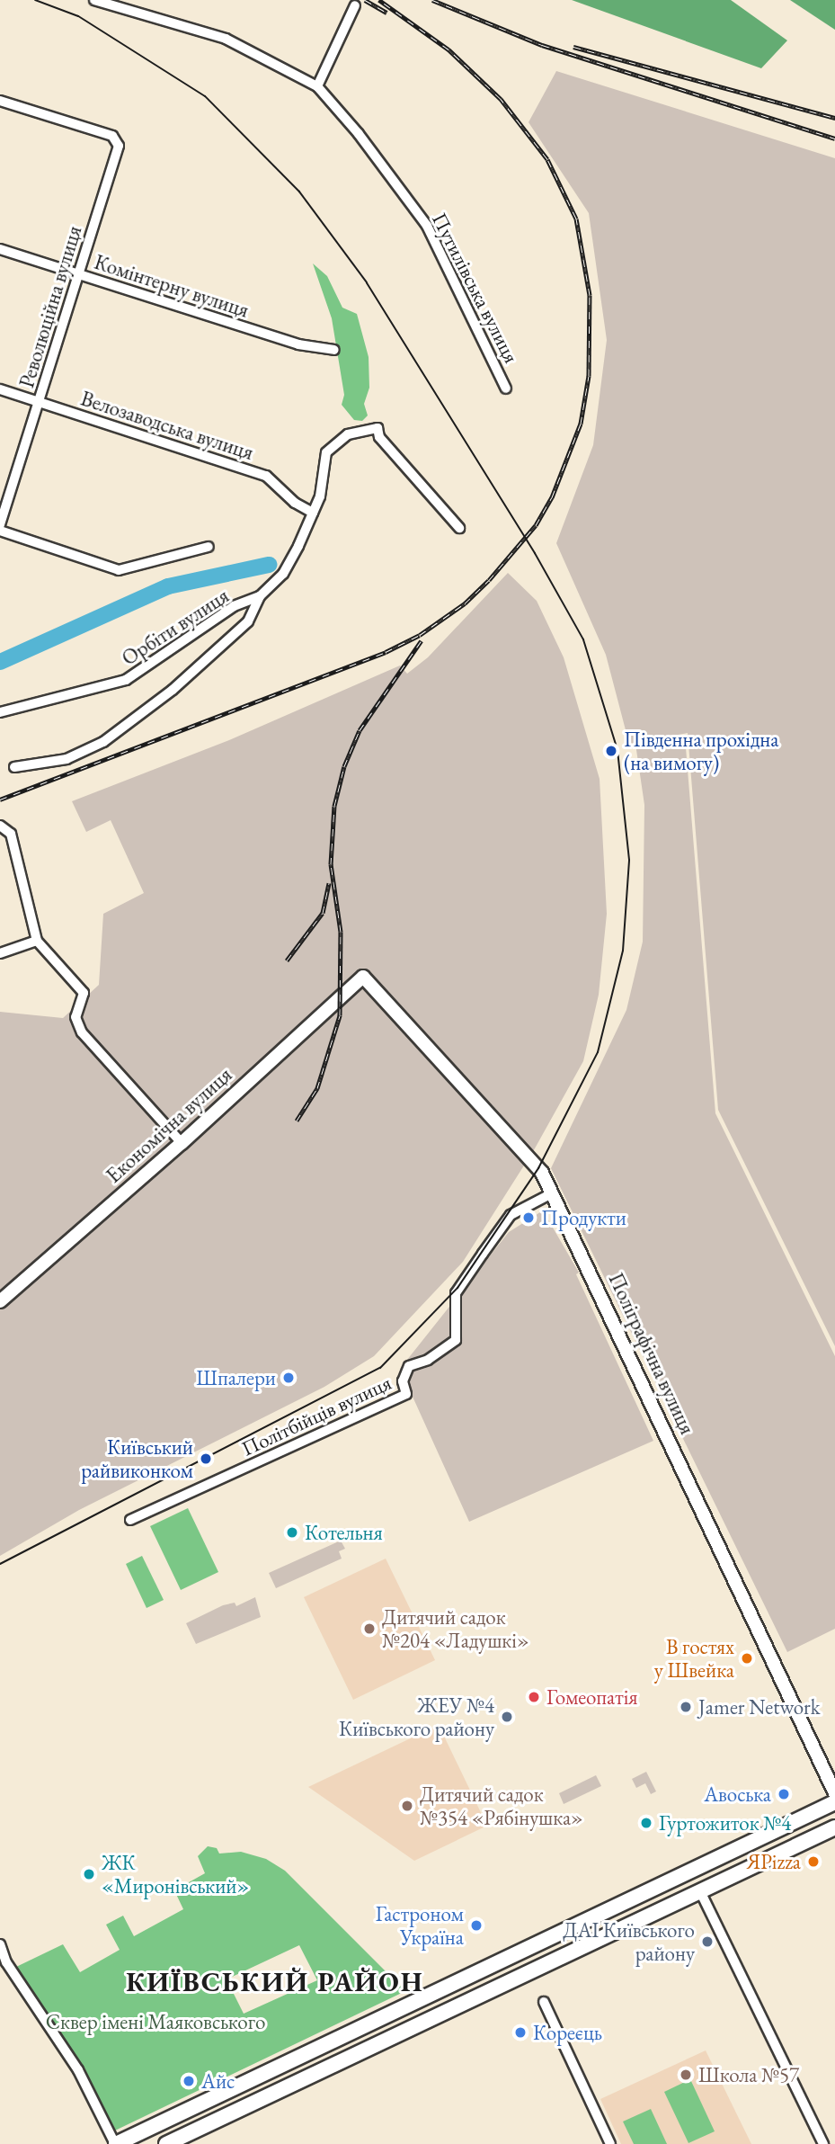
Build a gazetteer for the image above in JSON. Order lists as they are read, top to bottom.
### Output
{
  "streets": {
    "street": [
      "Комінтерну вулиця",
      "Путилівська вулиця",
      "Революційна вулиця",
      "Велозаводська вулиця",
      "Орбіти вулиця",
      "Економічна вулиця",
      "Поліграфічна вулиця",
      "Політбійців вулиця"
    ]
  },
  "crossings": [
    ["Комінтерну вулиця", "Революційна вулиця"],
    ["Революційна вулиця", "Велозаводська вулиця"],
    ["Економічна вулиця", "Поліграфічна вулиця"],
    ["Поліграфічна вулиця", "Політбійців вулиця"]
  ],
  "districts": ["КИЇВСЬКИЙ РАЙОН"],
  "parks": ["Сквер імені Маяковського"],
  "places": [
    "Південна прохідна (на вимогу)",
    "Продукти",
    "Шпалери",
    "Київський райвиконком",
    "Котельня",
    "Дитячий садок №204 «Ладушкі»",
    "В гостях у Швейка",
    "Гомеопатія",
    "Jamer Network",
    "ЖЕУ №4 Київського району",
    "Авоська",
    "Дитячий садок №354 «Рябінушка»",
    "Гуртожиток №4",
    "ЯPizza",
    "ЖК «Миронівський»",
    "Гастроном Україна",
    "ДАІ Київського району",
    "Кореєць",
    "Школа №57",
    "Айс"
  ]
}
